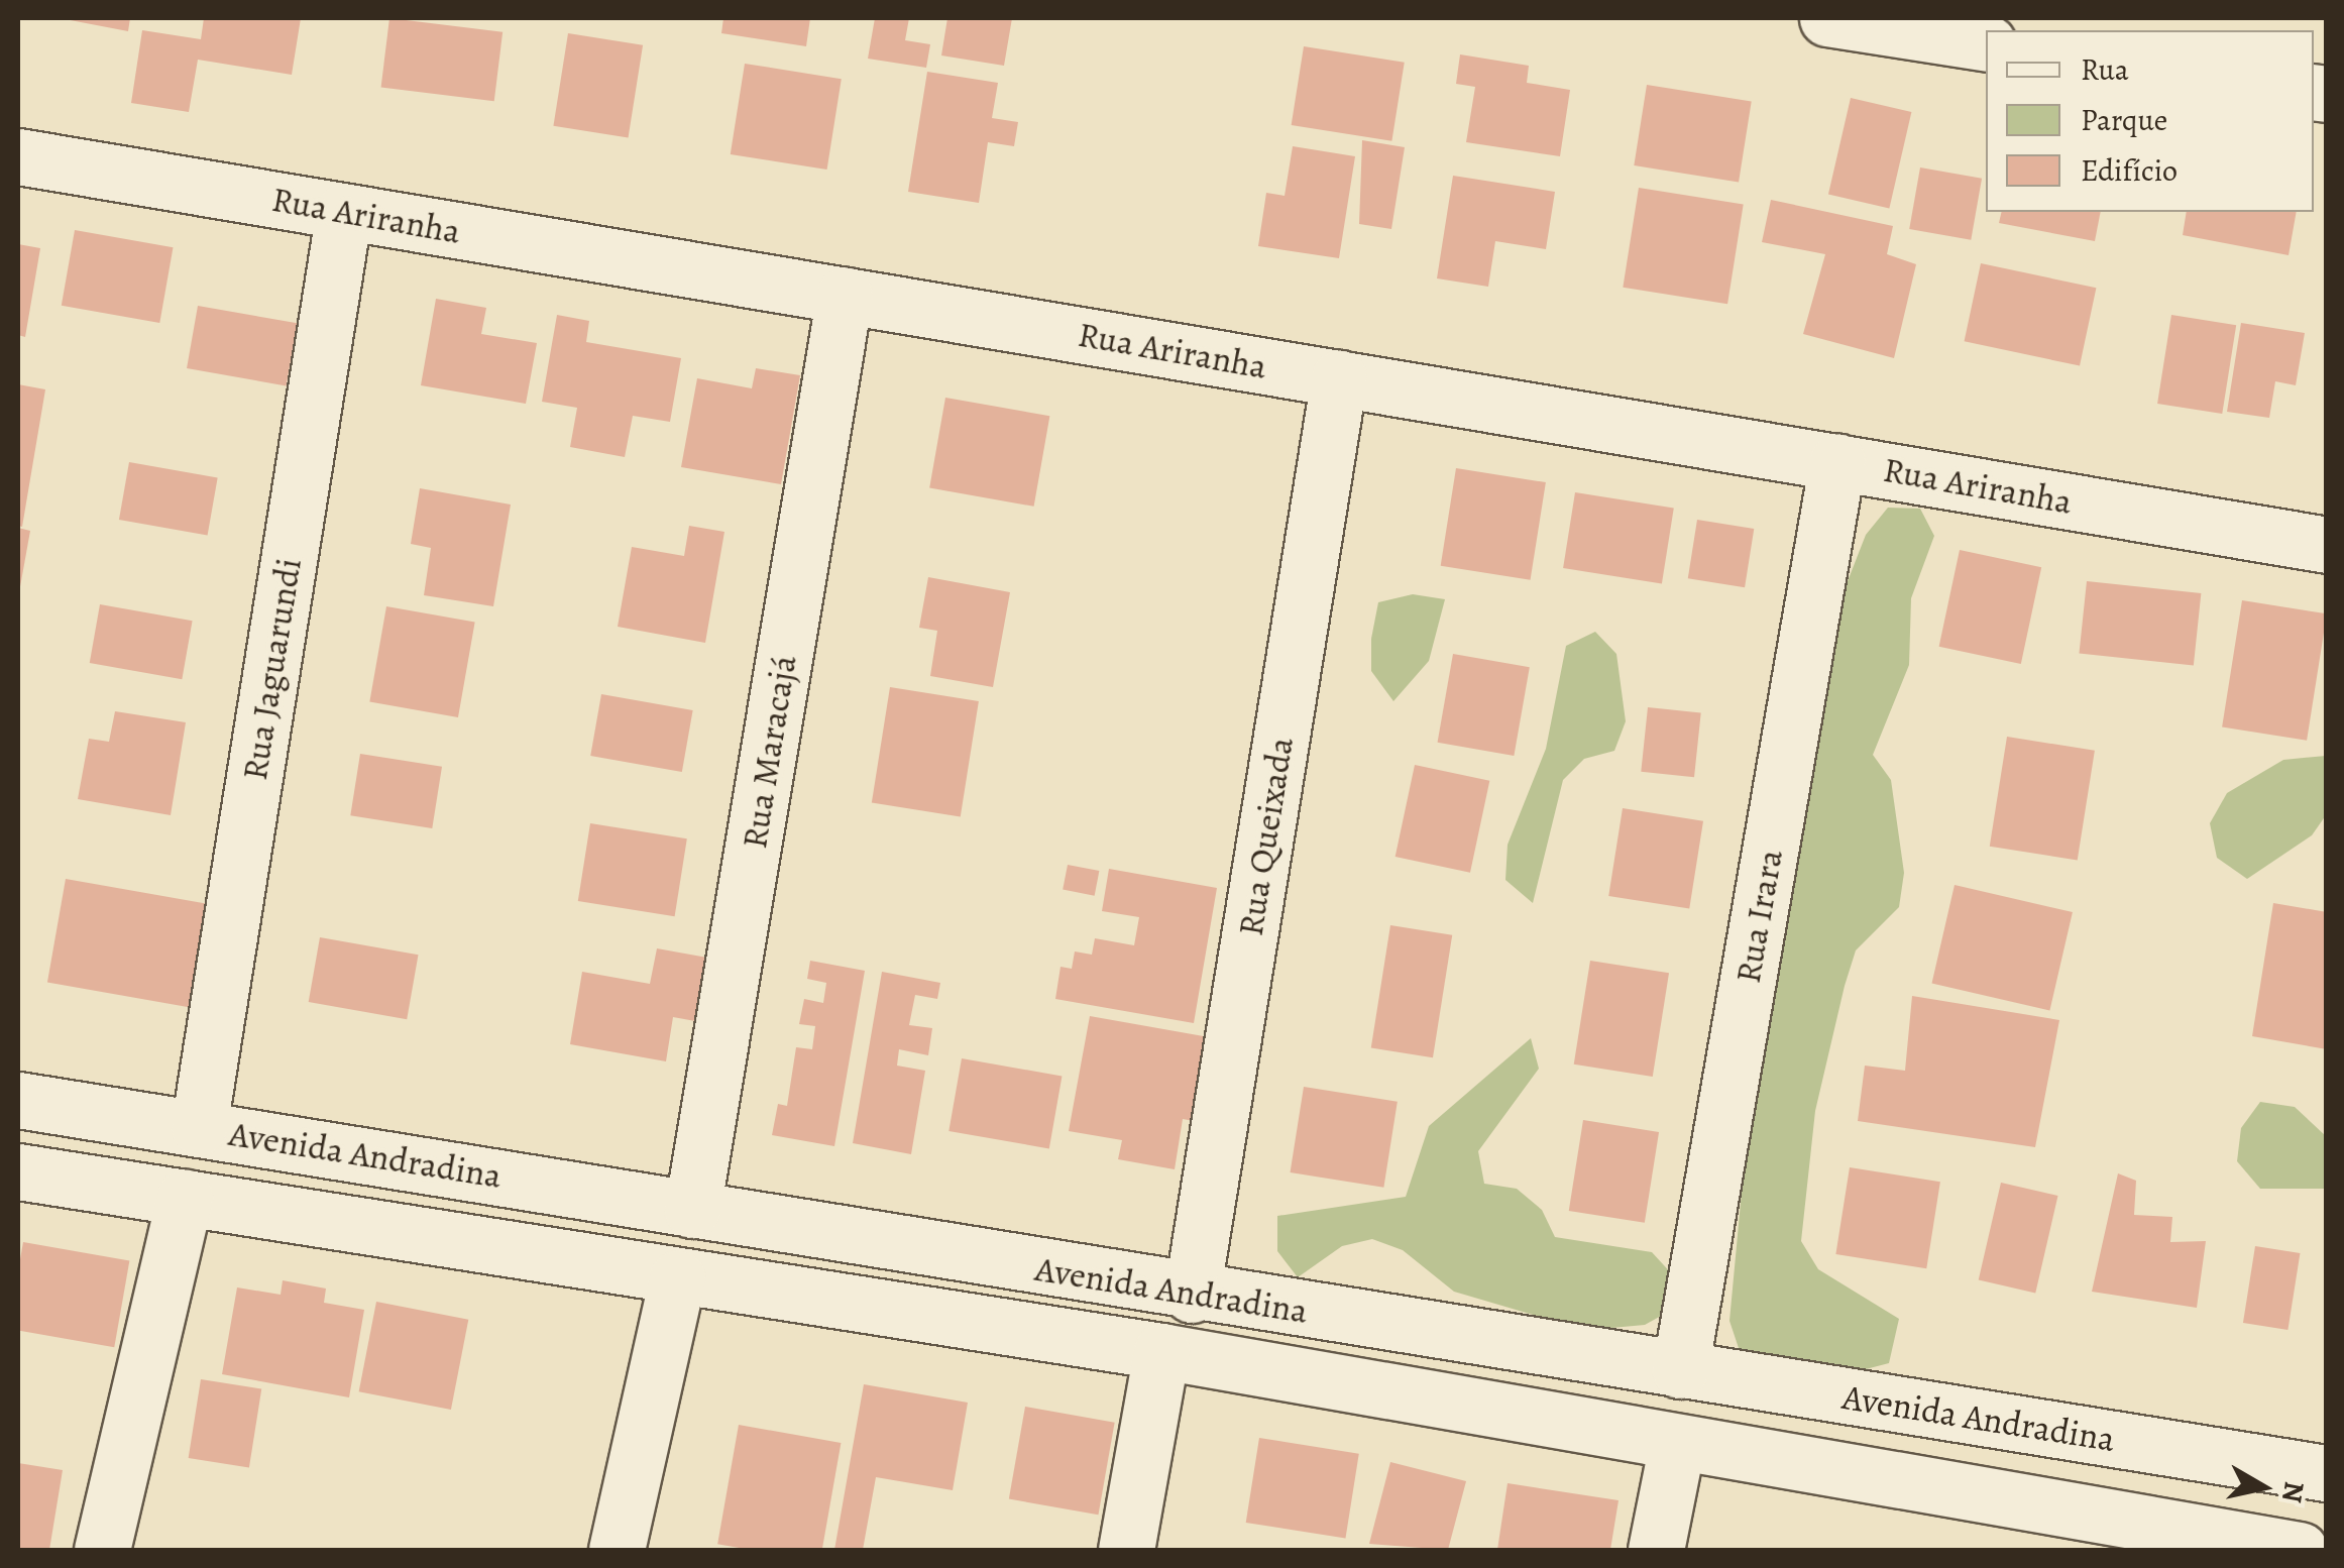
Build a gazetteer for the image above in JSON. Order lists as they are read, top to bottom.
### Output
{
  "streets": {
    "street": [
      "Rua Ariranha",
      "Rua Jaguarundi",
      "Rua Maracajá",
      "Rua Queixada",
      "Rua Irara",
      "Avenida Andradina"
    ]
  },
  "crossings": [
    ["Rua Ariranha", "Rua Jaguarundi"],
    ["Rua Ariranha", "Rua Maracajá"],
    ["Rua Ariranha", "Rua Queixada"],
    ["Rua Ariranha", "Rua Irara"],
    ["Rua Jaguarundi", "Avenida Andradina"],
    ["Rua Maracajá", "Avenida Andradina"],
    ["Rua Queixada", "Avenida Andradina"],
    ["Rua Irara", "Avenida Andradina"]
  ],
  "legend": ["Rua", "Parque", "Edifício"],
  "north": "right"
}
